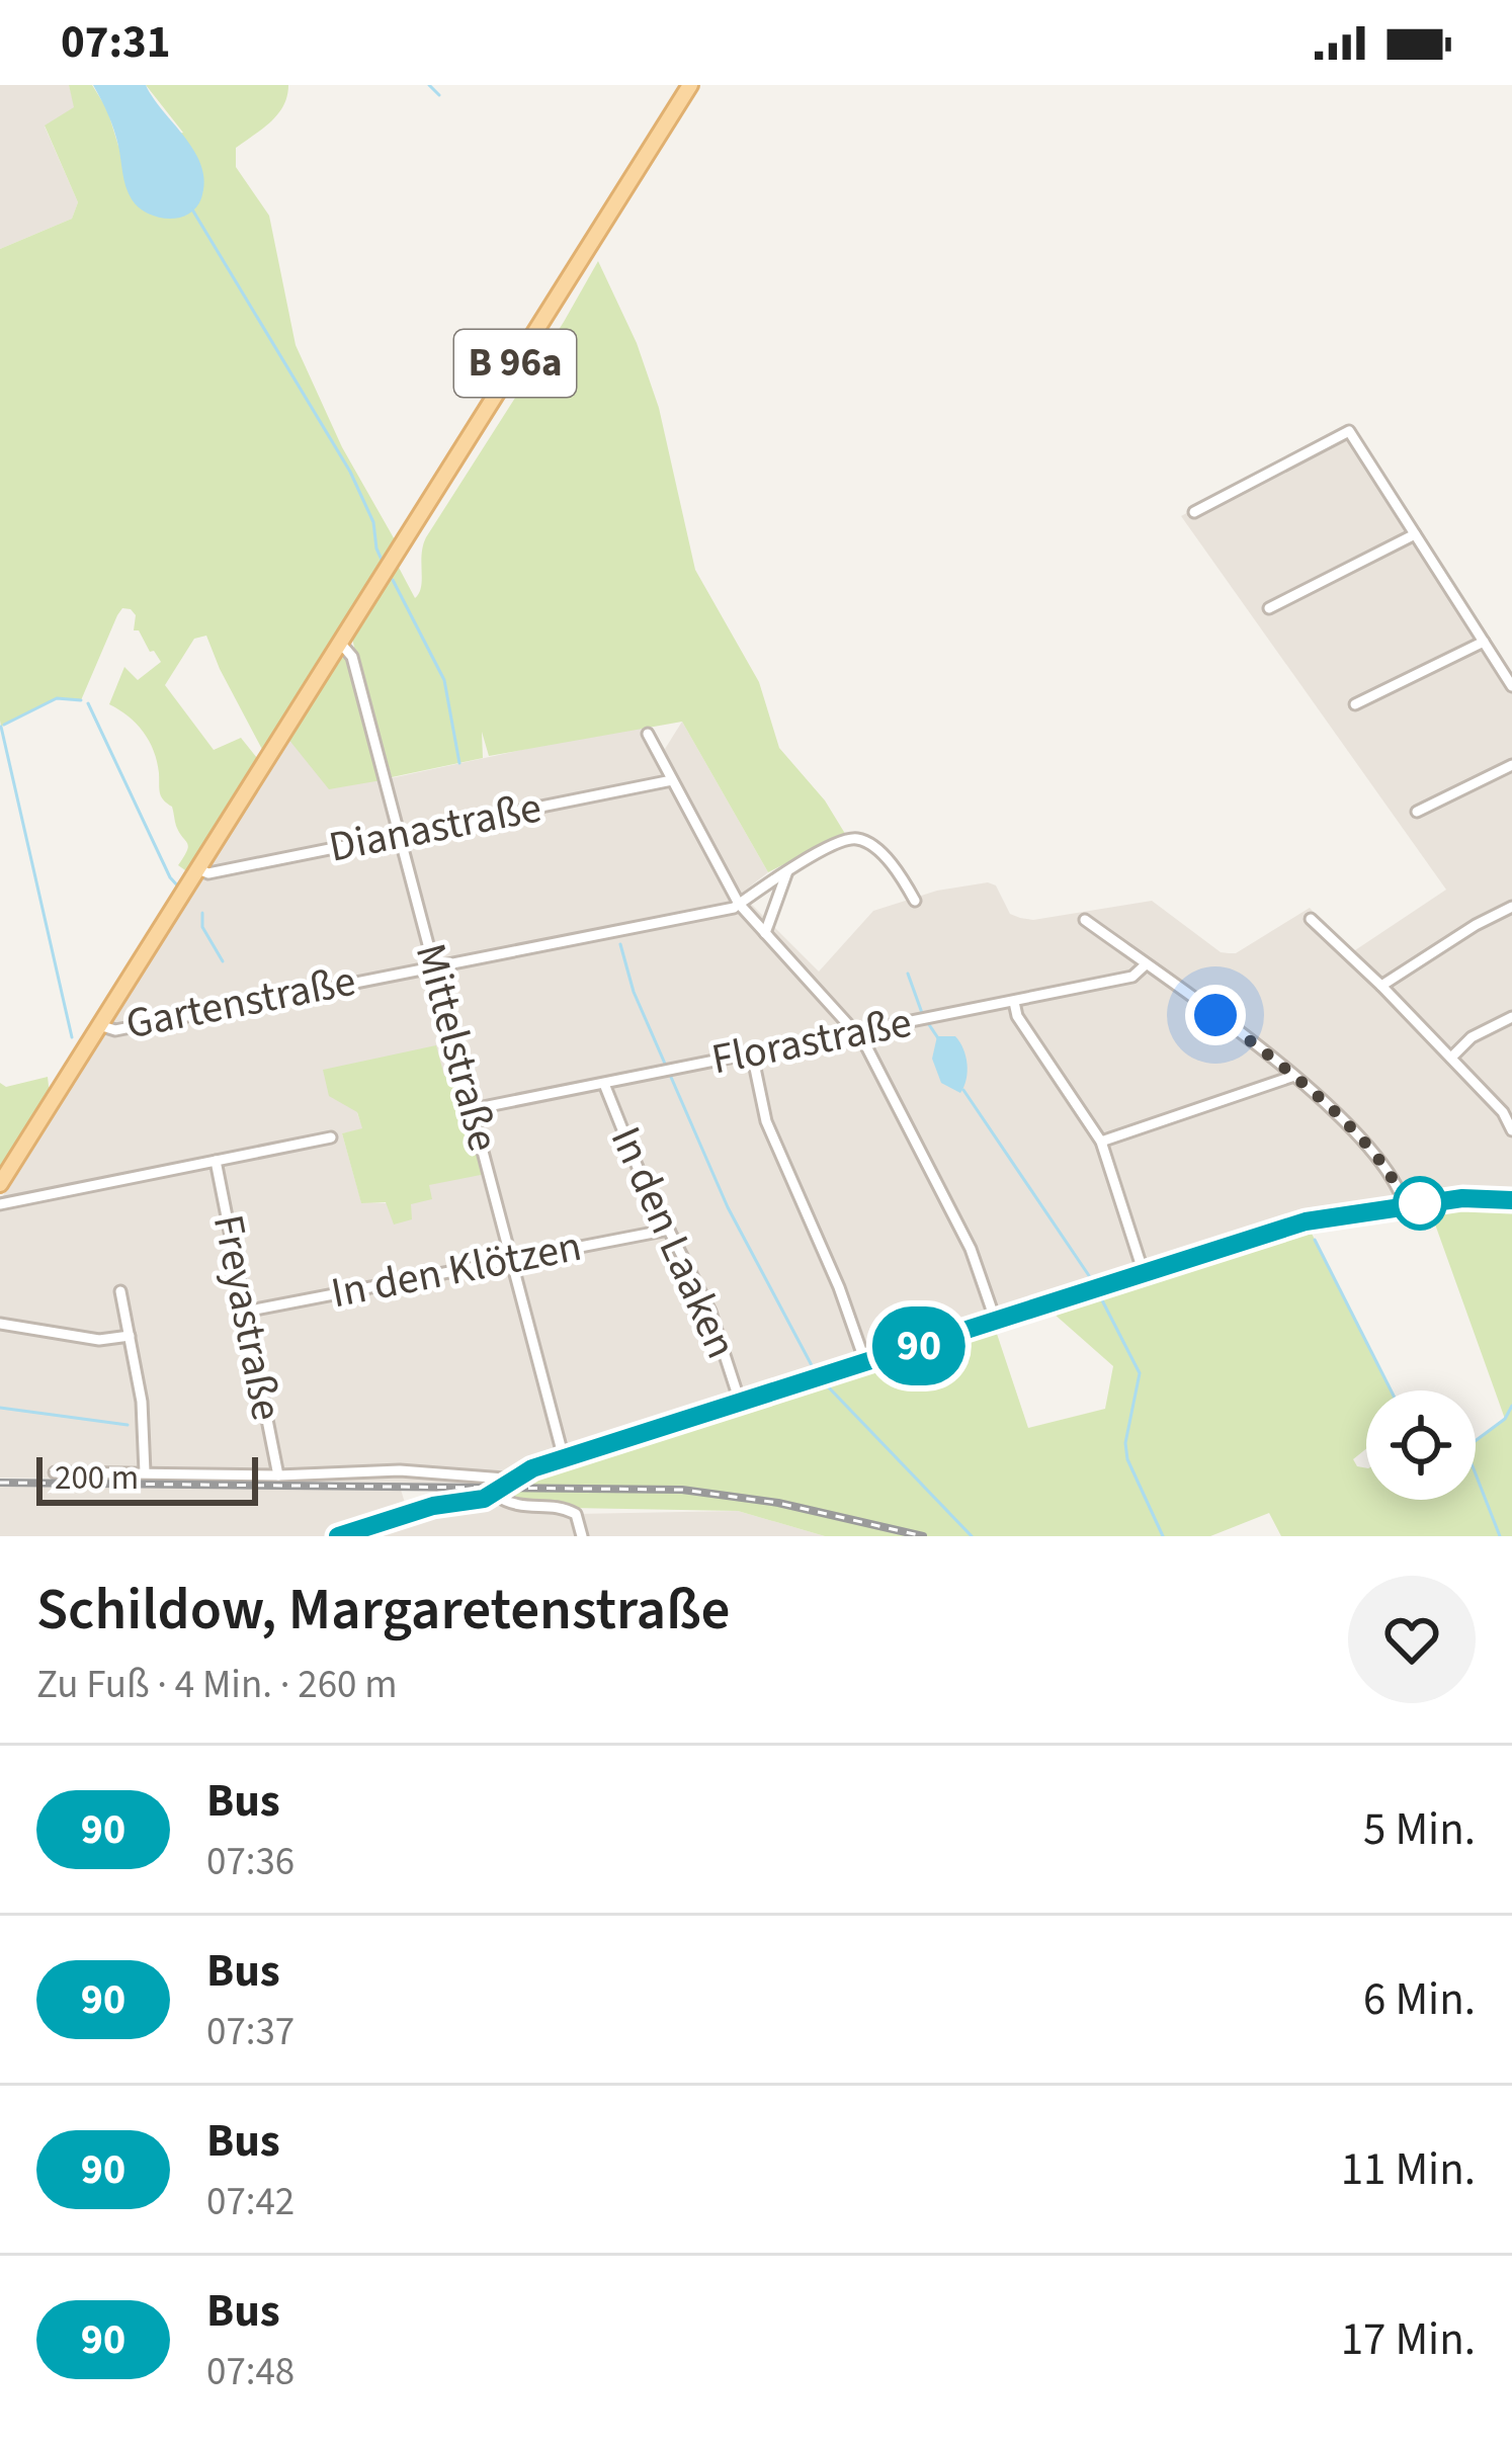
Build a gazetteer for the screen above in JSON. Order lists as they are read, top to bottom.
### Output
{
  "streets": {
    "main road": ["B 96a"],
    "street": [
      "Dianastraße",
      "Gartenstraße",
      "Florastraße",
      "Mittelstraße",
      "In den Laaken",
      "In den Klötzen",
      "Freyastraße"
    ]
  },
  "crossings": [
    ["B 96a", "Dianastraße"],
    ["B 96a", "Gartenstraße"],
    ["B 96a", "Mittelstraße"],
    ["Dianastraße", "Mittelstraße"],
    ["Gartenstraße", "Mittelstraße"],
    ["Florastraße", "Mittelstraße"],
    ["Florastraße", "In den Laaken"],
    ["Mittelstraße", "In den Klötzen"],
    ["In den Laaken", "In den Klötzen"],
    ["In den Klötzen", "Freyastraße"]
  ],
  "lines": ["bus line 90"],
  "scale_bar": "200 m",
  "page": {
    "status": "07:31",
    "on_map": "90",
    "scale": "200 m",
    "heading": ["Schildow, Margaretenstraße", "Zu Fuß · 4 Min. · 260 m"],
    "list": [
      {
        "mark": "90",
        "name": "Bus",
        "note": "07:36",
        "value": "5 Min."
      },
      {
        "mark": "90",
        "name": "Bus",
        "note": "07:37",
        "value": "6 Min."
      },
      {
        "mark": "90",
        "name": "Bus",
        "note": "07:42",
        "value": "11 Min."
      },
      {
        "mark": "90",
        "name": "Bus",
        "note": "07:48",
        "value": "17 Min."
      }
    ]
  }
}
